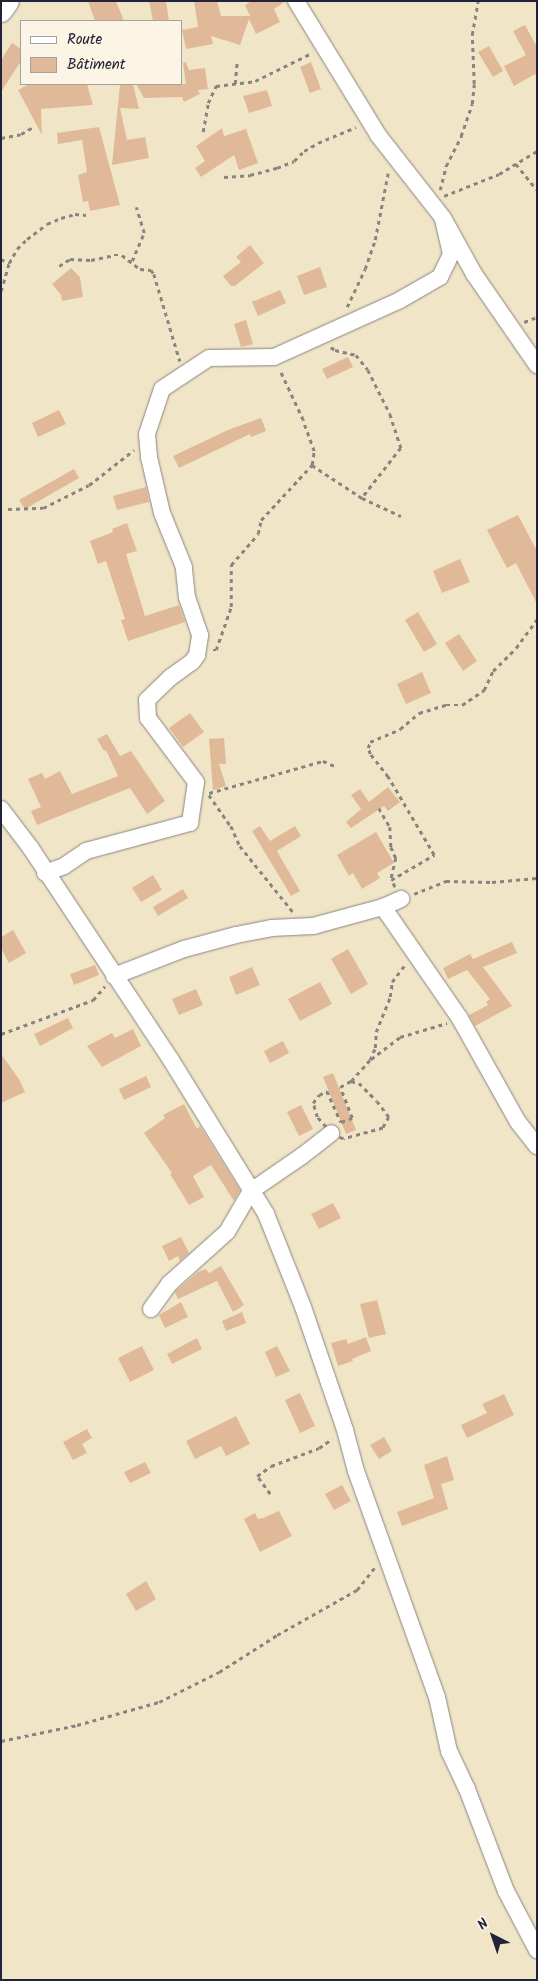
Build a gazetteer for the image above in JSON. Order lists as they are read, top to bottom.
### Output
{
  "legend": ["Route", "Bâtiment"],
  "north": "top left"
}
